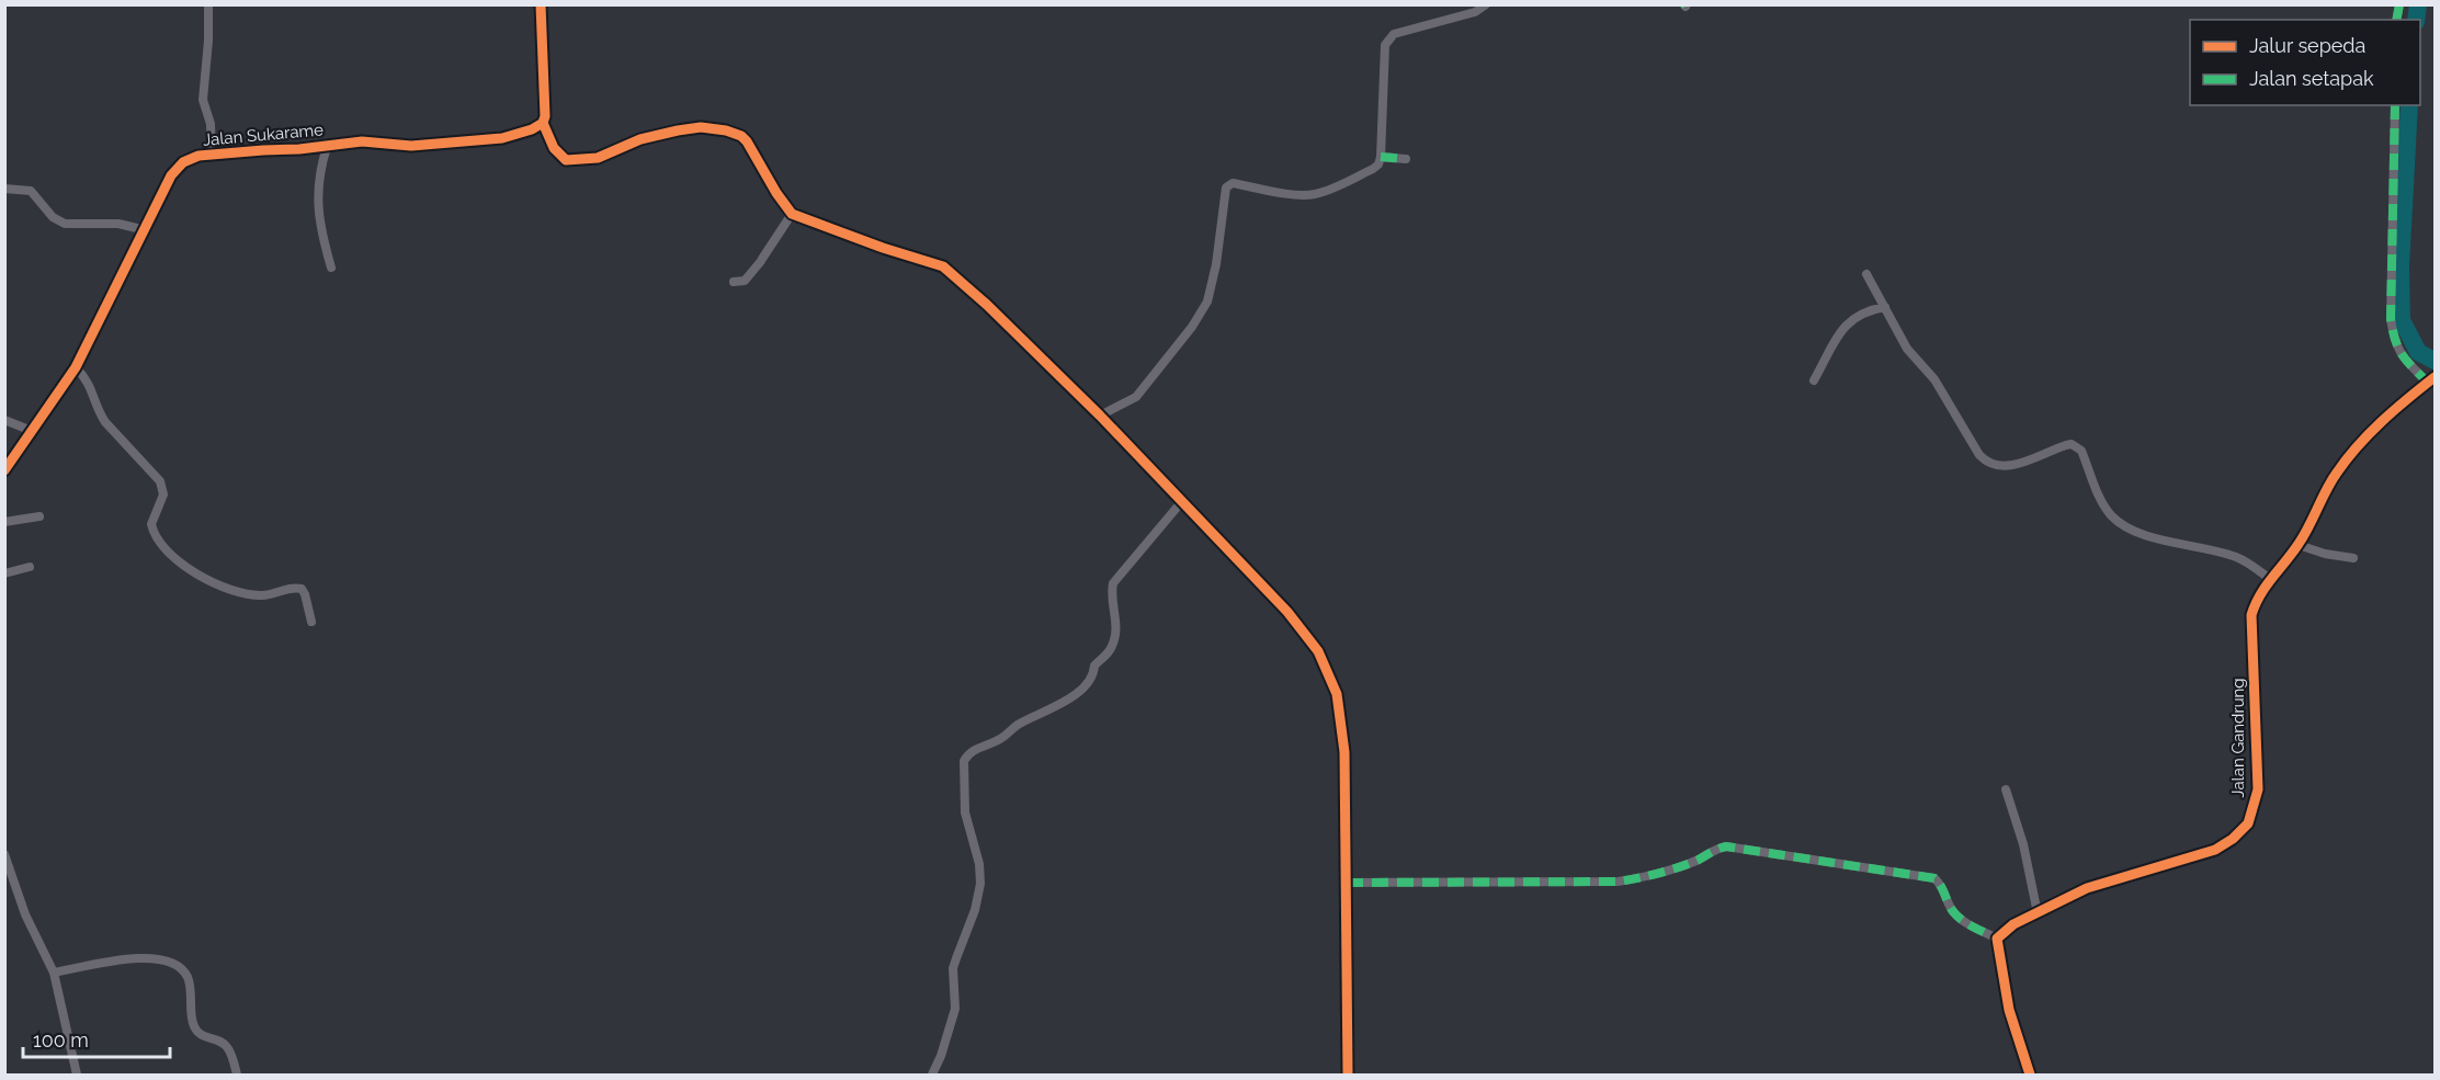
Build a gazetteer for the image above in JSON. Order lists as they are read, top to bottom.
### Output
{
  "streets": {
    "street": ["Jalan Sukarame", "Jalan Gandrung"]
  },
  "legend": ["Jalur sepeda", "Jalan setapak"],
  "scale_bar": "100 m"
}
